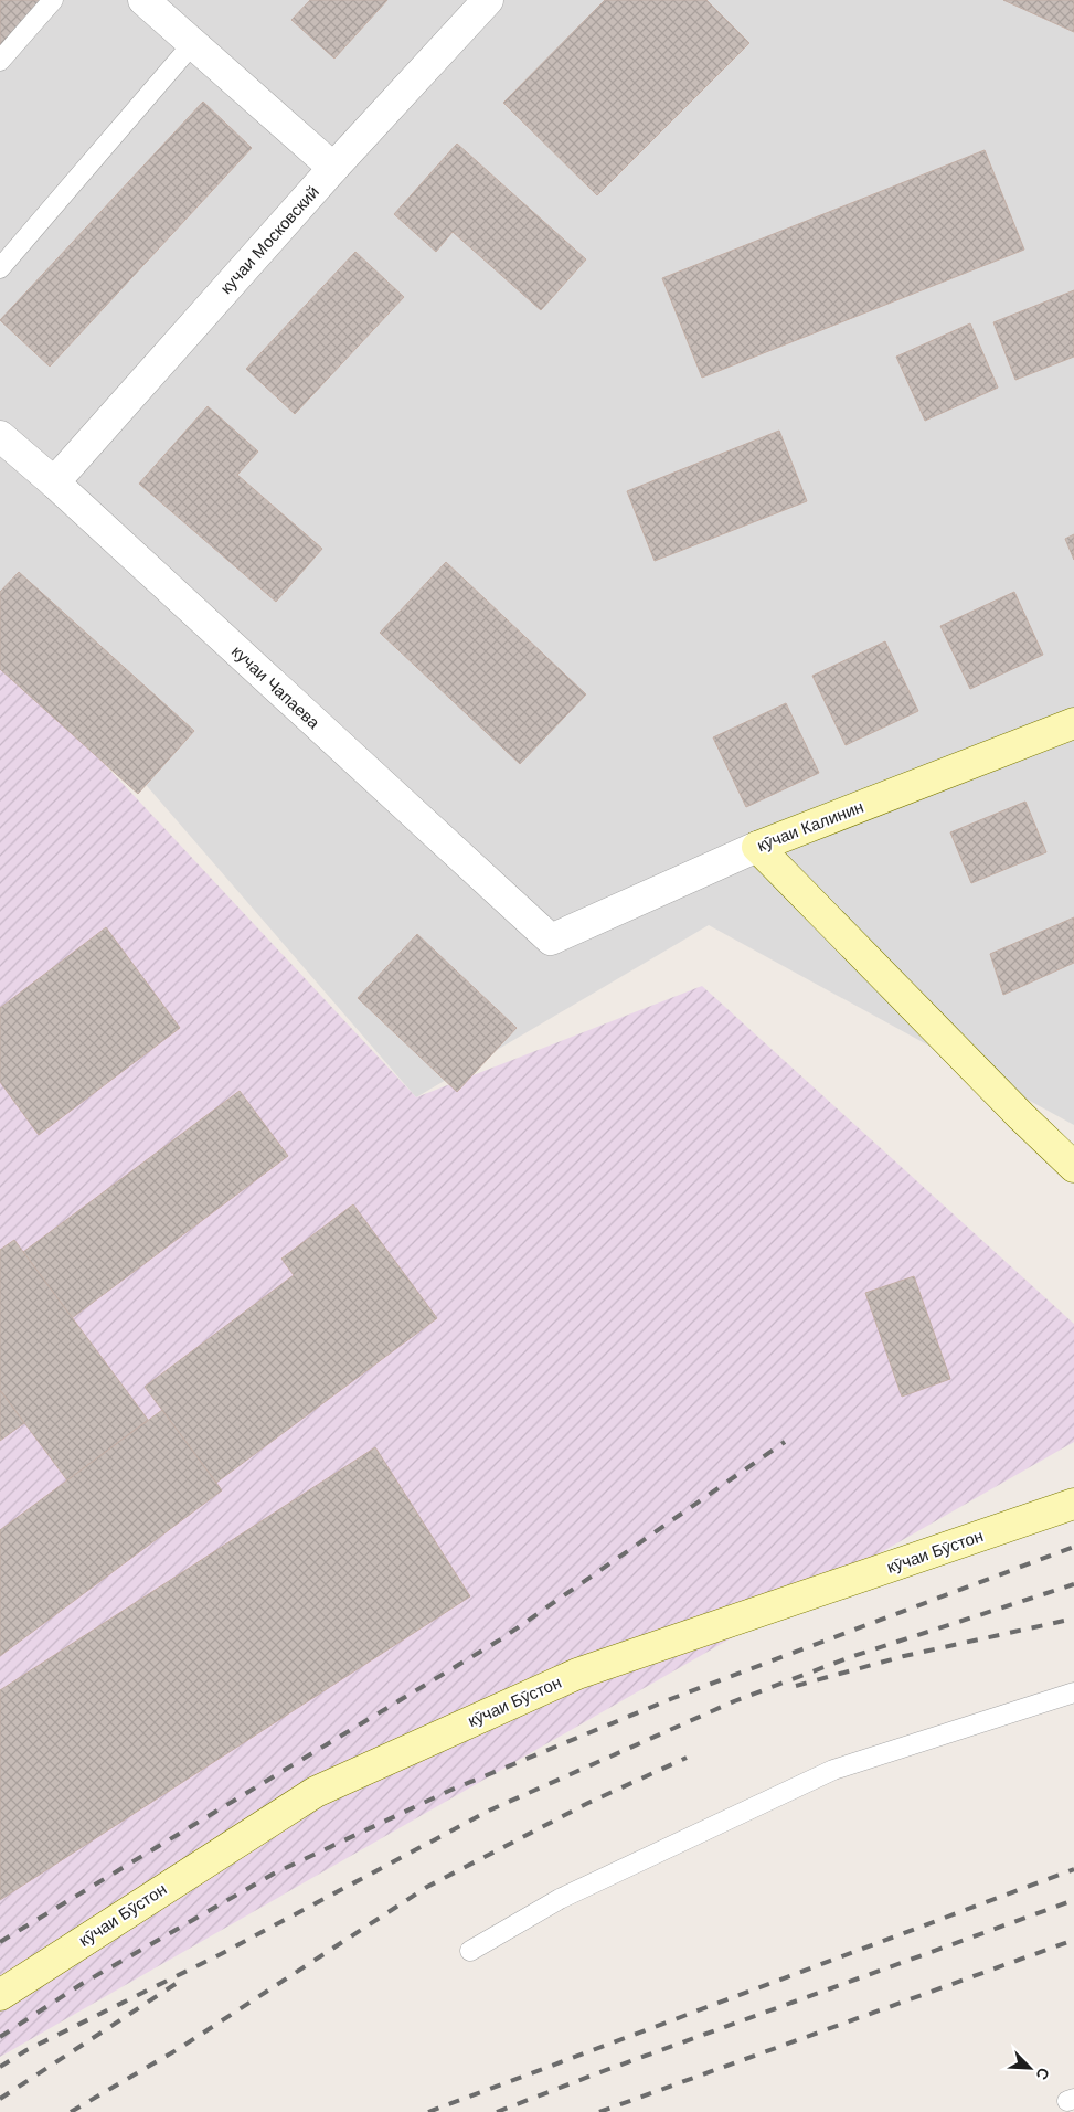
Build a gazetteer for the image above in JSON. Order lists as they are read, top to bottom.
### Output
{
  "streets": {
    "main road": ["кӯчаи Калинин", "кӯчаи Бӯстон"],
    "street": ["кучаи Московский", "кучаи Чапаева"]
  },
  "crossings": [
    ["кучаи Московский", "кучаи Чапаева"],
    ["кучаи Чапаева", "кӯчаи Калинин"]
  ],
  "north": "bottom right"
}
